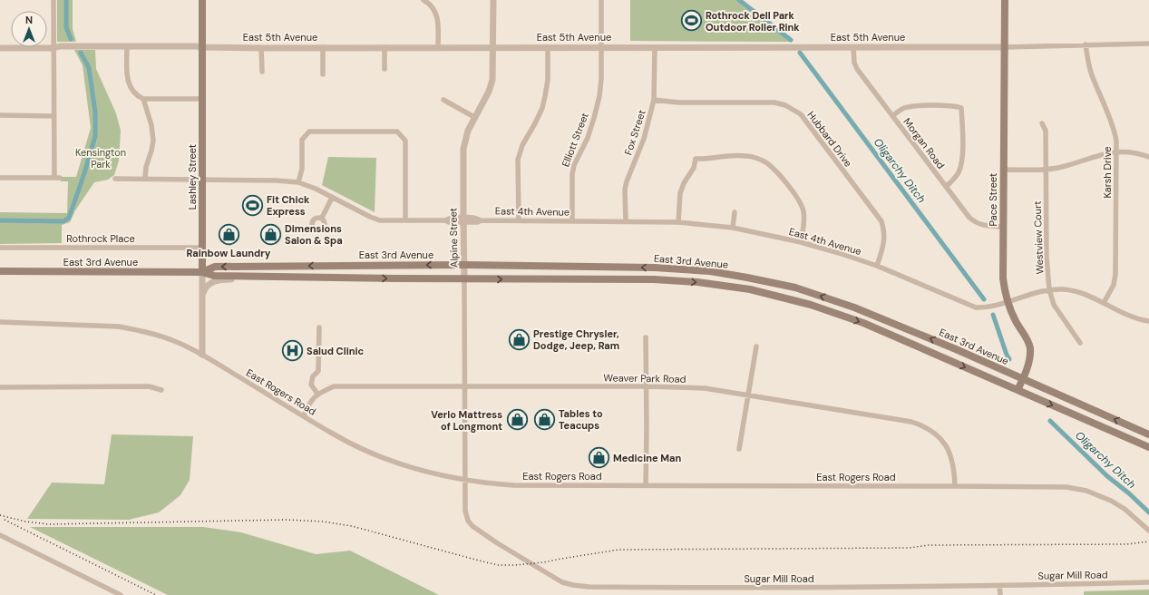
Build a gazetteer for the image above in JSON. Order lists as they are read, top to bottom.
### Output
{
  "streets": {
    "main road": ["Lashley Street", "Pace Street", "East 3rd Avenue"],
    "street": [
      "East 5th Avenue",
      "Fox Street",
      "Hubbard Drive",
      "Elliott Street",
      "Morgan Road",
      "Karsh Drive",
      "East 4th Avenue",
      "Alpine Street",
      "Westview Court",
      "Rothrock Place",
      "Weaver Park Road",
      "East Rogers Road",
      "Sugar Mill Road"
    ]
  },
  "crossings": [
    ["East 5th Avenue", "Fox Street"],
    ["East 5th Avenue", "Elliott Street"],
    ["East 5th Avenue", "Morgan Road"],
    ["East 5th Avenue", "Karsh Drive"],
    ["East 5th Avenue", "Lashley Street"],
    ["East 5th Avenue", "Pace Street"],
    ["East 5th Avenue", "Alpine Street"],
    ["Fox Street", "Hubbard Drive"],
    ["Fox Street", "East 4th Avenue"],
    ["Hubbard Drive", "East 4th Avenue"],
    ["Elliott Street", "East 4th Avenue"],
    ["Morgan Road", "Pace Street"],
    ["Karsh Drive", "East 4th Avenue"],
    ["Lashley Street", "East 4th Avenue"],
    ["Lashley Street", "Rothrock Place"],
    ["Lashley Street", "East 3rd Avenue"],
    ["Lashley Street", "East Rogers Road"],
    ["Pace Street", "East 4th Avenue"],
    ["Pace Street", "East 3rd Avenue"],
    ["East 4th Avenue", "Alpine Street"],
    ["East 4th Avenue", "Westview Court"],
    ["Alpine Street", "East 3rd Avenue"],
    ["Alpine Street", "Weaver Park Road"],
    ["Alpine Street", "East Rogers Road"],
    ["Alpine Street", "Sugar Mill Road"],
    ["Weaver Park Road", "East Rogers Road"],
    ["East Rogers Road", "Sugar Mill Road"]
  ],
  "water": ["Oligarchy Ditch"],
  "parks": ["Kensington Park"],
  "places": {
    "sports": ["Rothrock Dell Park Outdoor Roller Rink", "Fit Chick Express"],
    "shop": [
      "Dimensions Salon & Spa",
      "Rainbow Laundry",
      "Prestige Chrysler, Dodge, Jeep, Ram",
      "Tables to Teacups",
      "Verlo Mattress of Longmont",
      "Medicine Man"
    ],
    "hospital": ["Salud Clinic"]
  },
  "north": "top"
}
